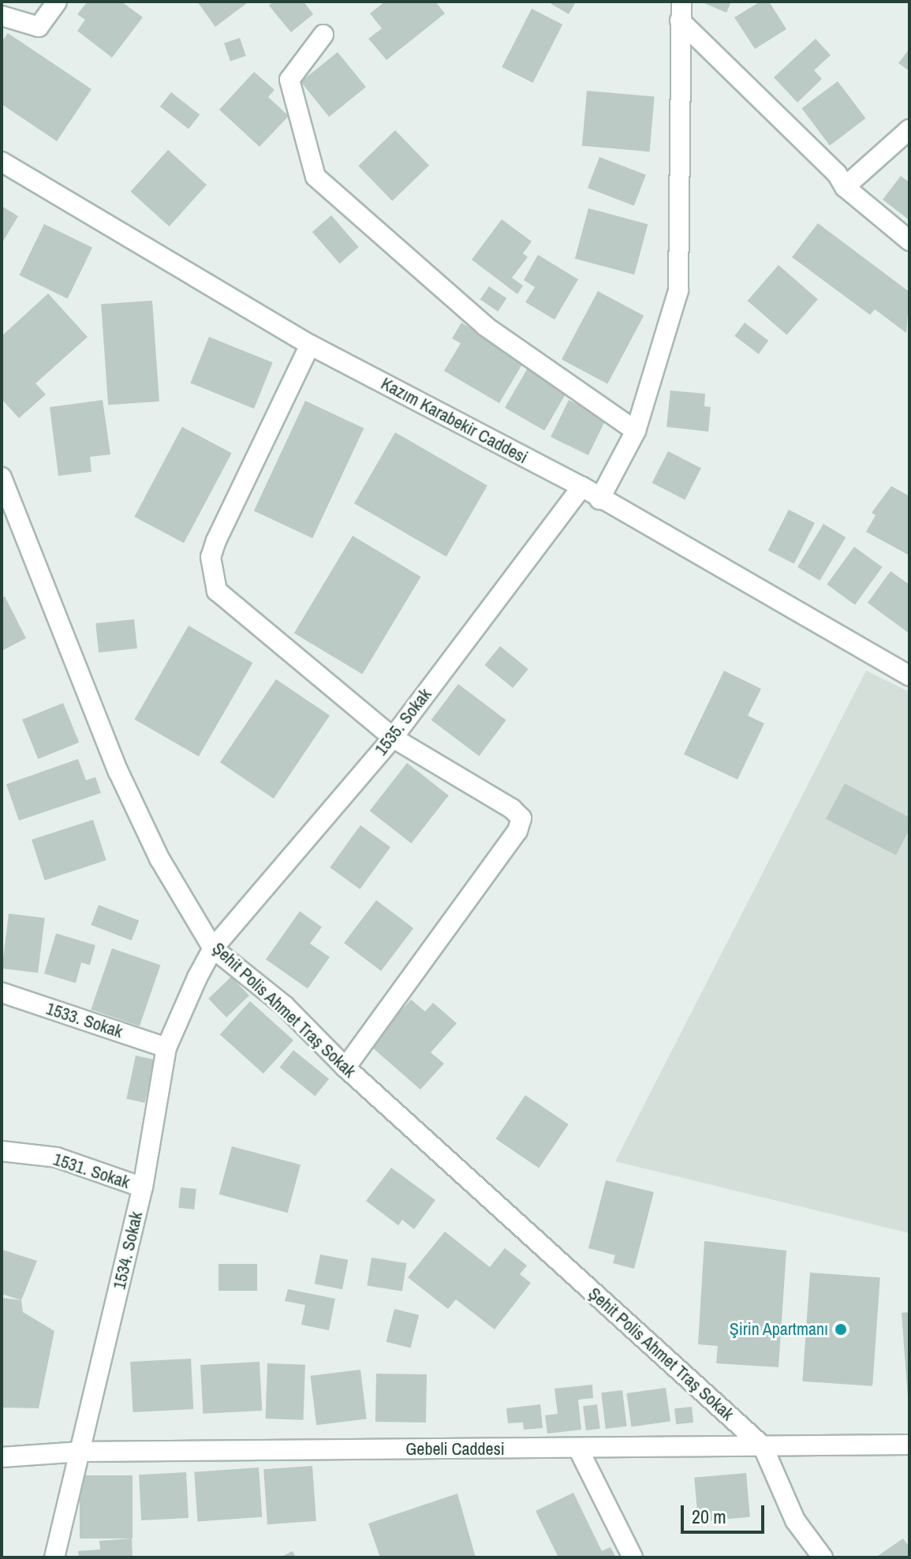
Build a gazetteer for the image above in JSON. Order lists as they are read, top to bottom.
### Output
{
  "streets": {
    "street": [
      "Kazım Karabekir Caddesi",
      "1535. Sokak",
      "Şehit Polis Ahmet Traş Sokak",
      "1533. Sokak",
      "1531. Sokak",
      "1534. Sokak",
      "Gebeli Caddesi"
    ]
  },
  "crossings": [
    ["Kazım Karabekir Caddesi", "1535. Sokak"],
    ["1535. Sokak", "Şehit Polis Ahmet Traş Sokak"],
    ["1535. Sokak", "1534. Sokak"],
    ["Şehit Polis Ahmet Traş Sokak", "1534. Sokak"],
    ["Şehit Polis Ahmet Traş Sokak", "Gebeli Caddesi"],
    ["1533. Sokak", "1534. Sokak"],
    ["1531. Sokak", "1534. Sokak"],
    ["1534. Sokak", "Gebeli Caddesi"]
  ],
  "places": ["Şirin Apartmanı"],
  "scale_bar": "20 m"
}
